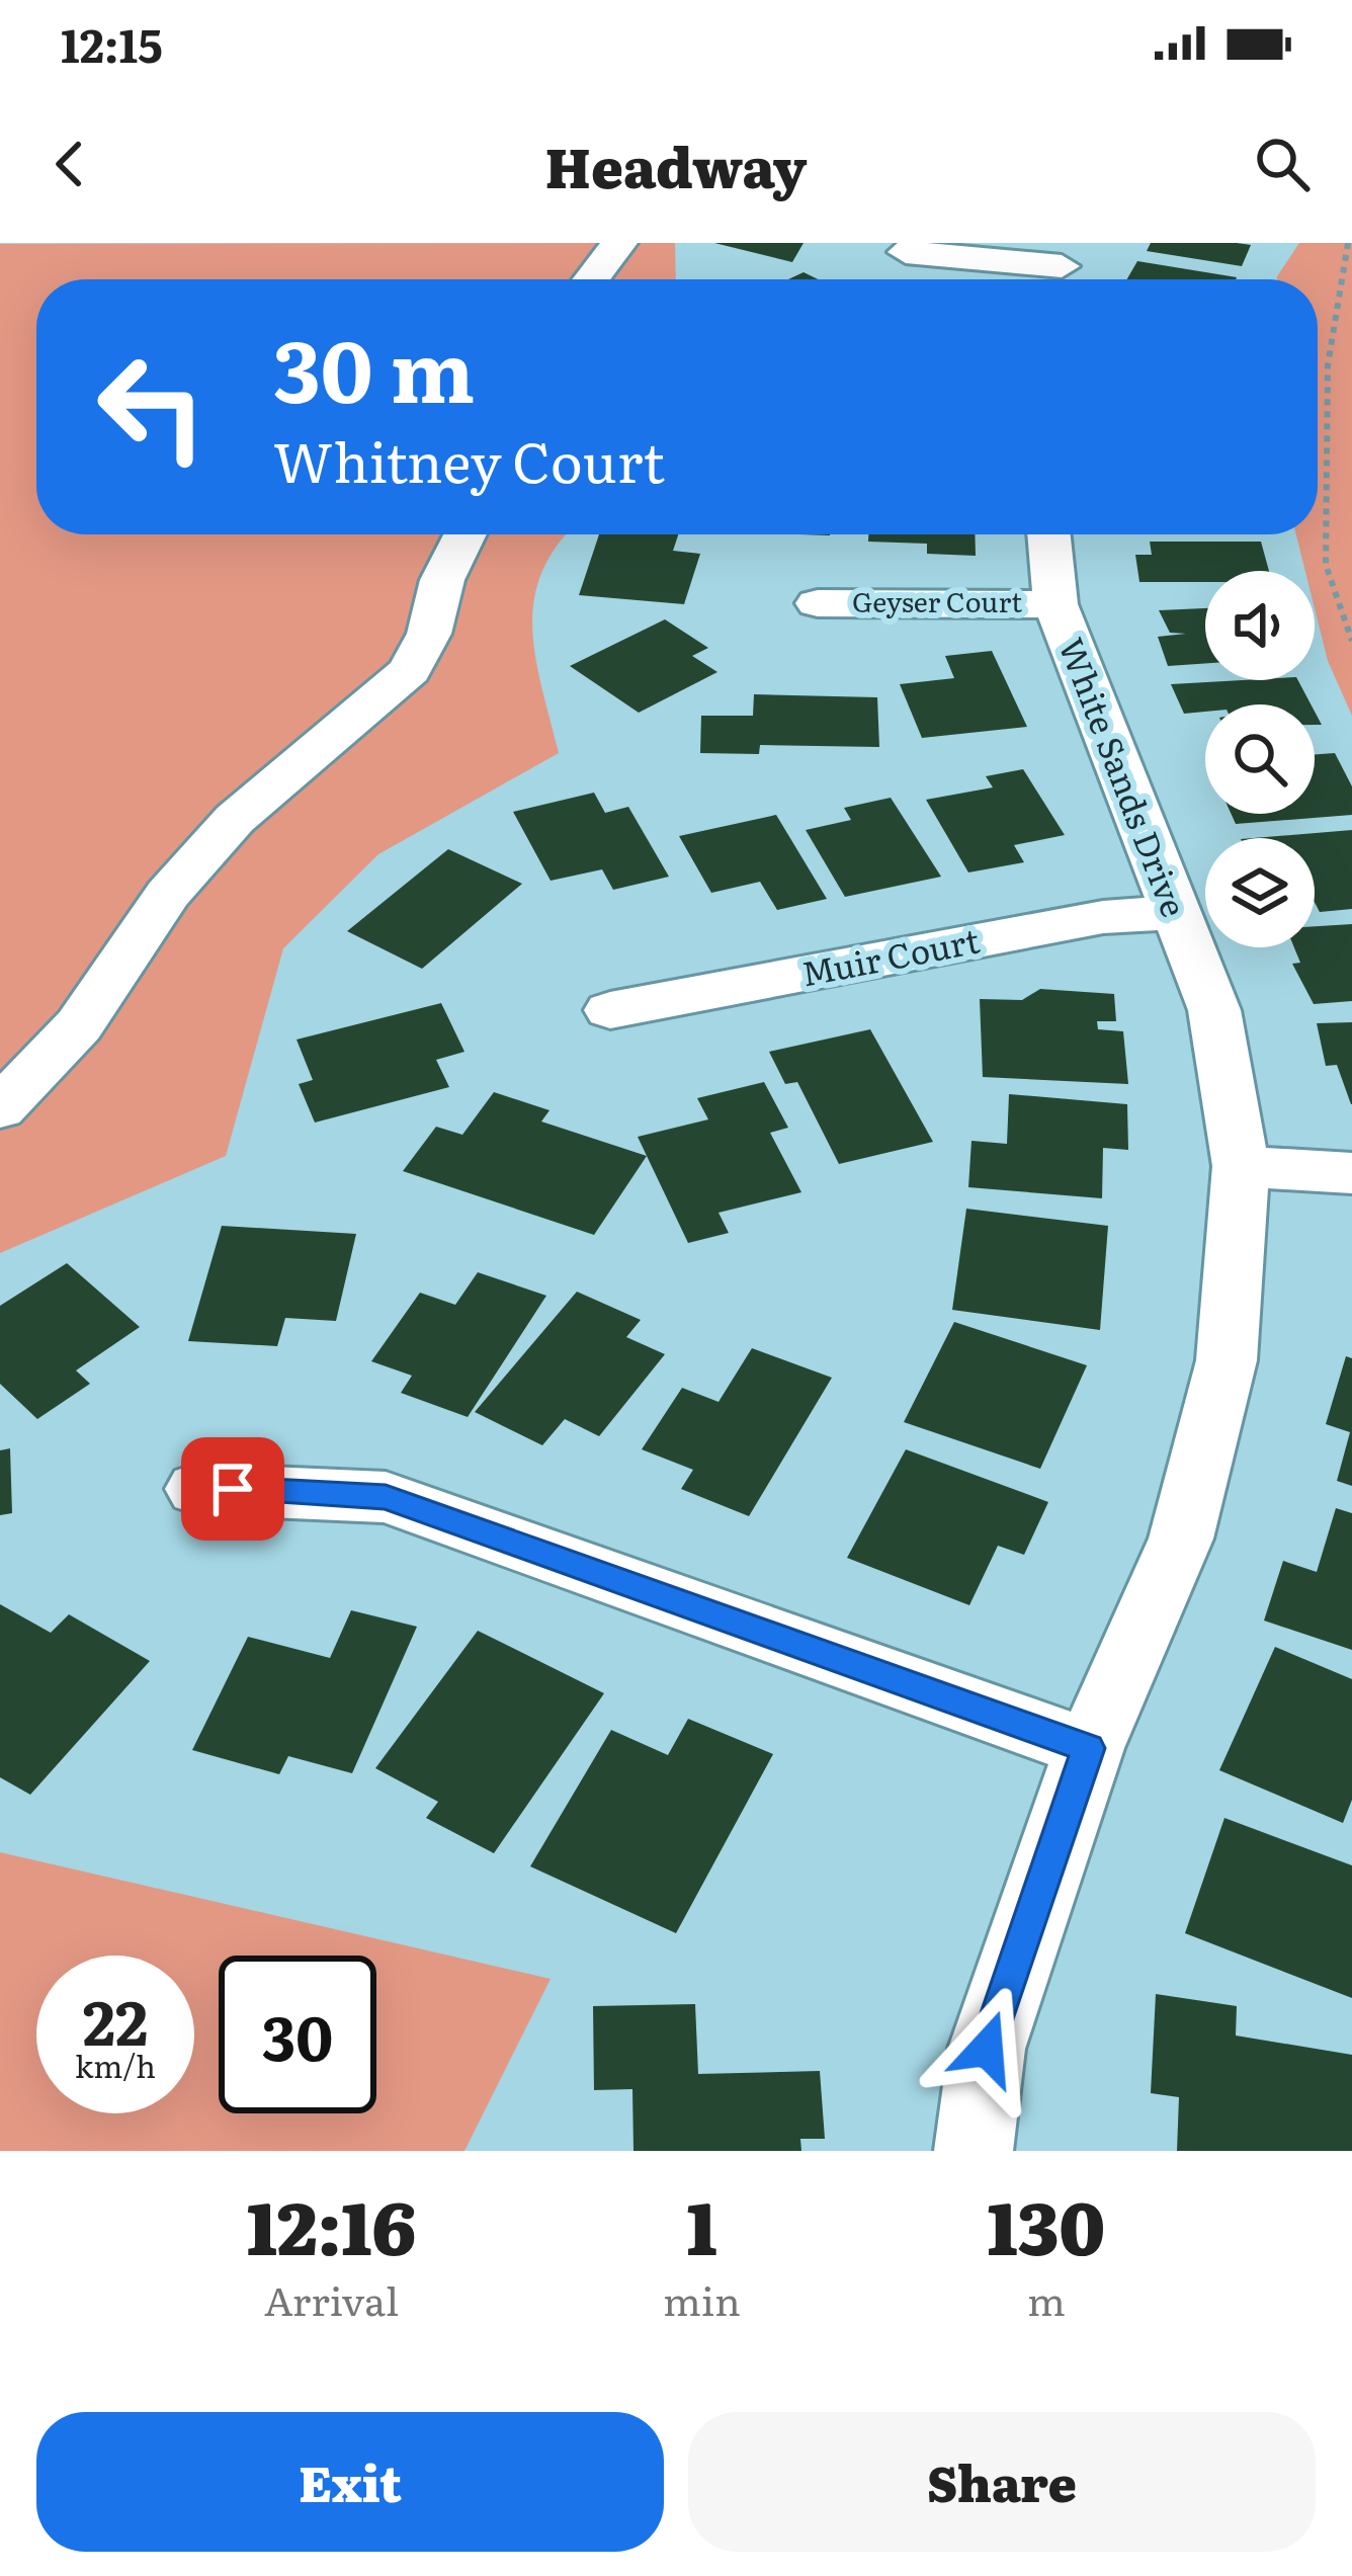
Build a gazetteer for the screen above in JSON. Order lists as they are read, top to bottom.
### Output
{
  "streets": {
    "street": ["Geyser Court", "White Sands Drive", "Muir Court"]
  },
  "crossings": [
    ["Geyser Court", "White Sands Drive"],
    ["White Sands Drive", "Muir Court"]
  ],
  "page": {
    "status": "12:15",
    "header": "Headway",
    "turn": ["30 m", "Whitney Court"],
    "speed": "22 km/h",
    "limit": "30",
    "eta": [
      "12:16",
      "Arrival",
      "1",
      "min",
      "130",
      "m"
    ],
    "buttons": ["Exit", "Share"]
  }
}
